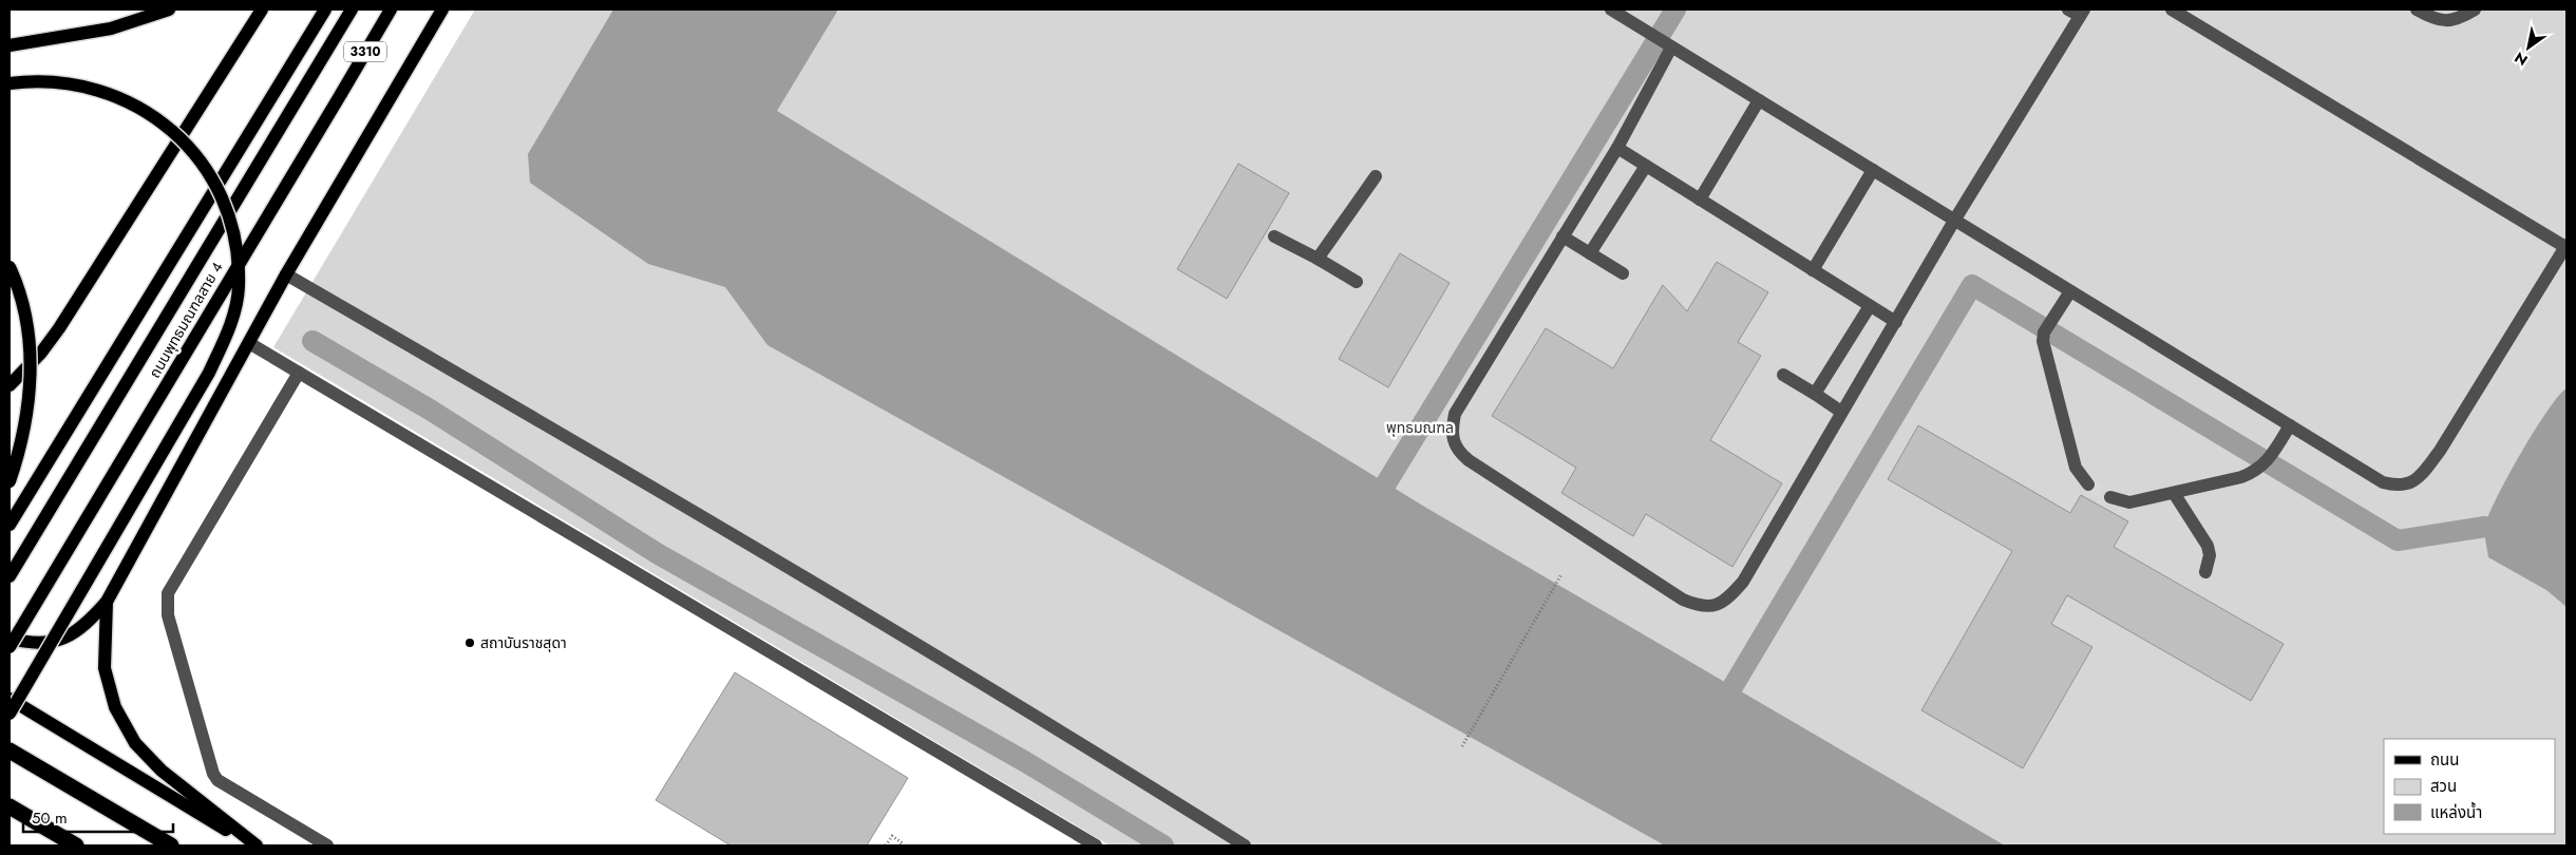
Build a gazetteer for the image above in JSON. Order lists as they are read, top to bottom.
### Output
{
  "streets": {
    "main road": ["3310", "ถนนพุทธมณฑลสาย 4"]
  },
  "parks": ["พุทธมณฑล"],
  "places": ["สถาบันราชสุดา"],
  "legend": ["ถนน", "สวน", "แหล่งน้ำ"],
  "scale_bar": "50 m",
  "north": "bottom left"
}
